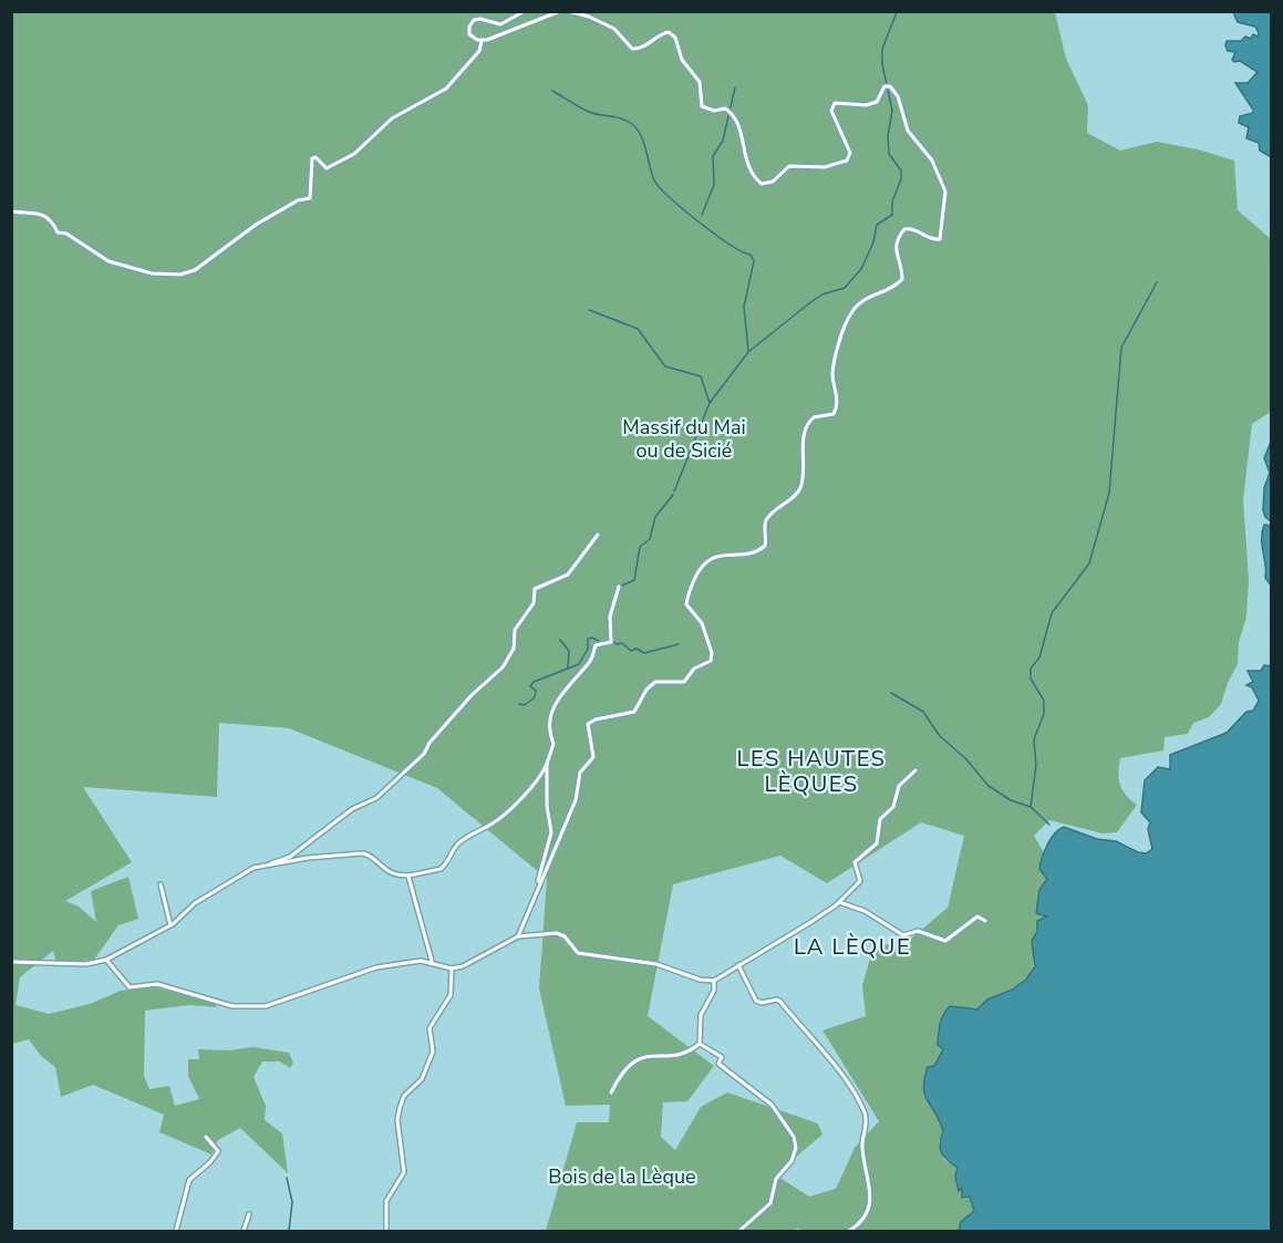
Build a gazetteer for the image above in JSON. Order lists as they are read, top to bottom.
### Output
{
  "districts": ["LES HAUTES LÈQUES", "LA LÈQUE"],
  "parks": ["Massif du Mai ou de Sicié", "Bois de la Lèque"]
}
